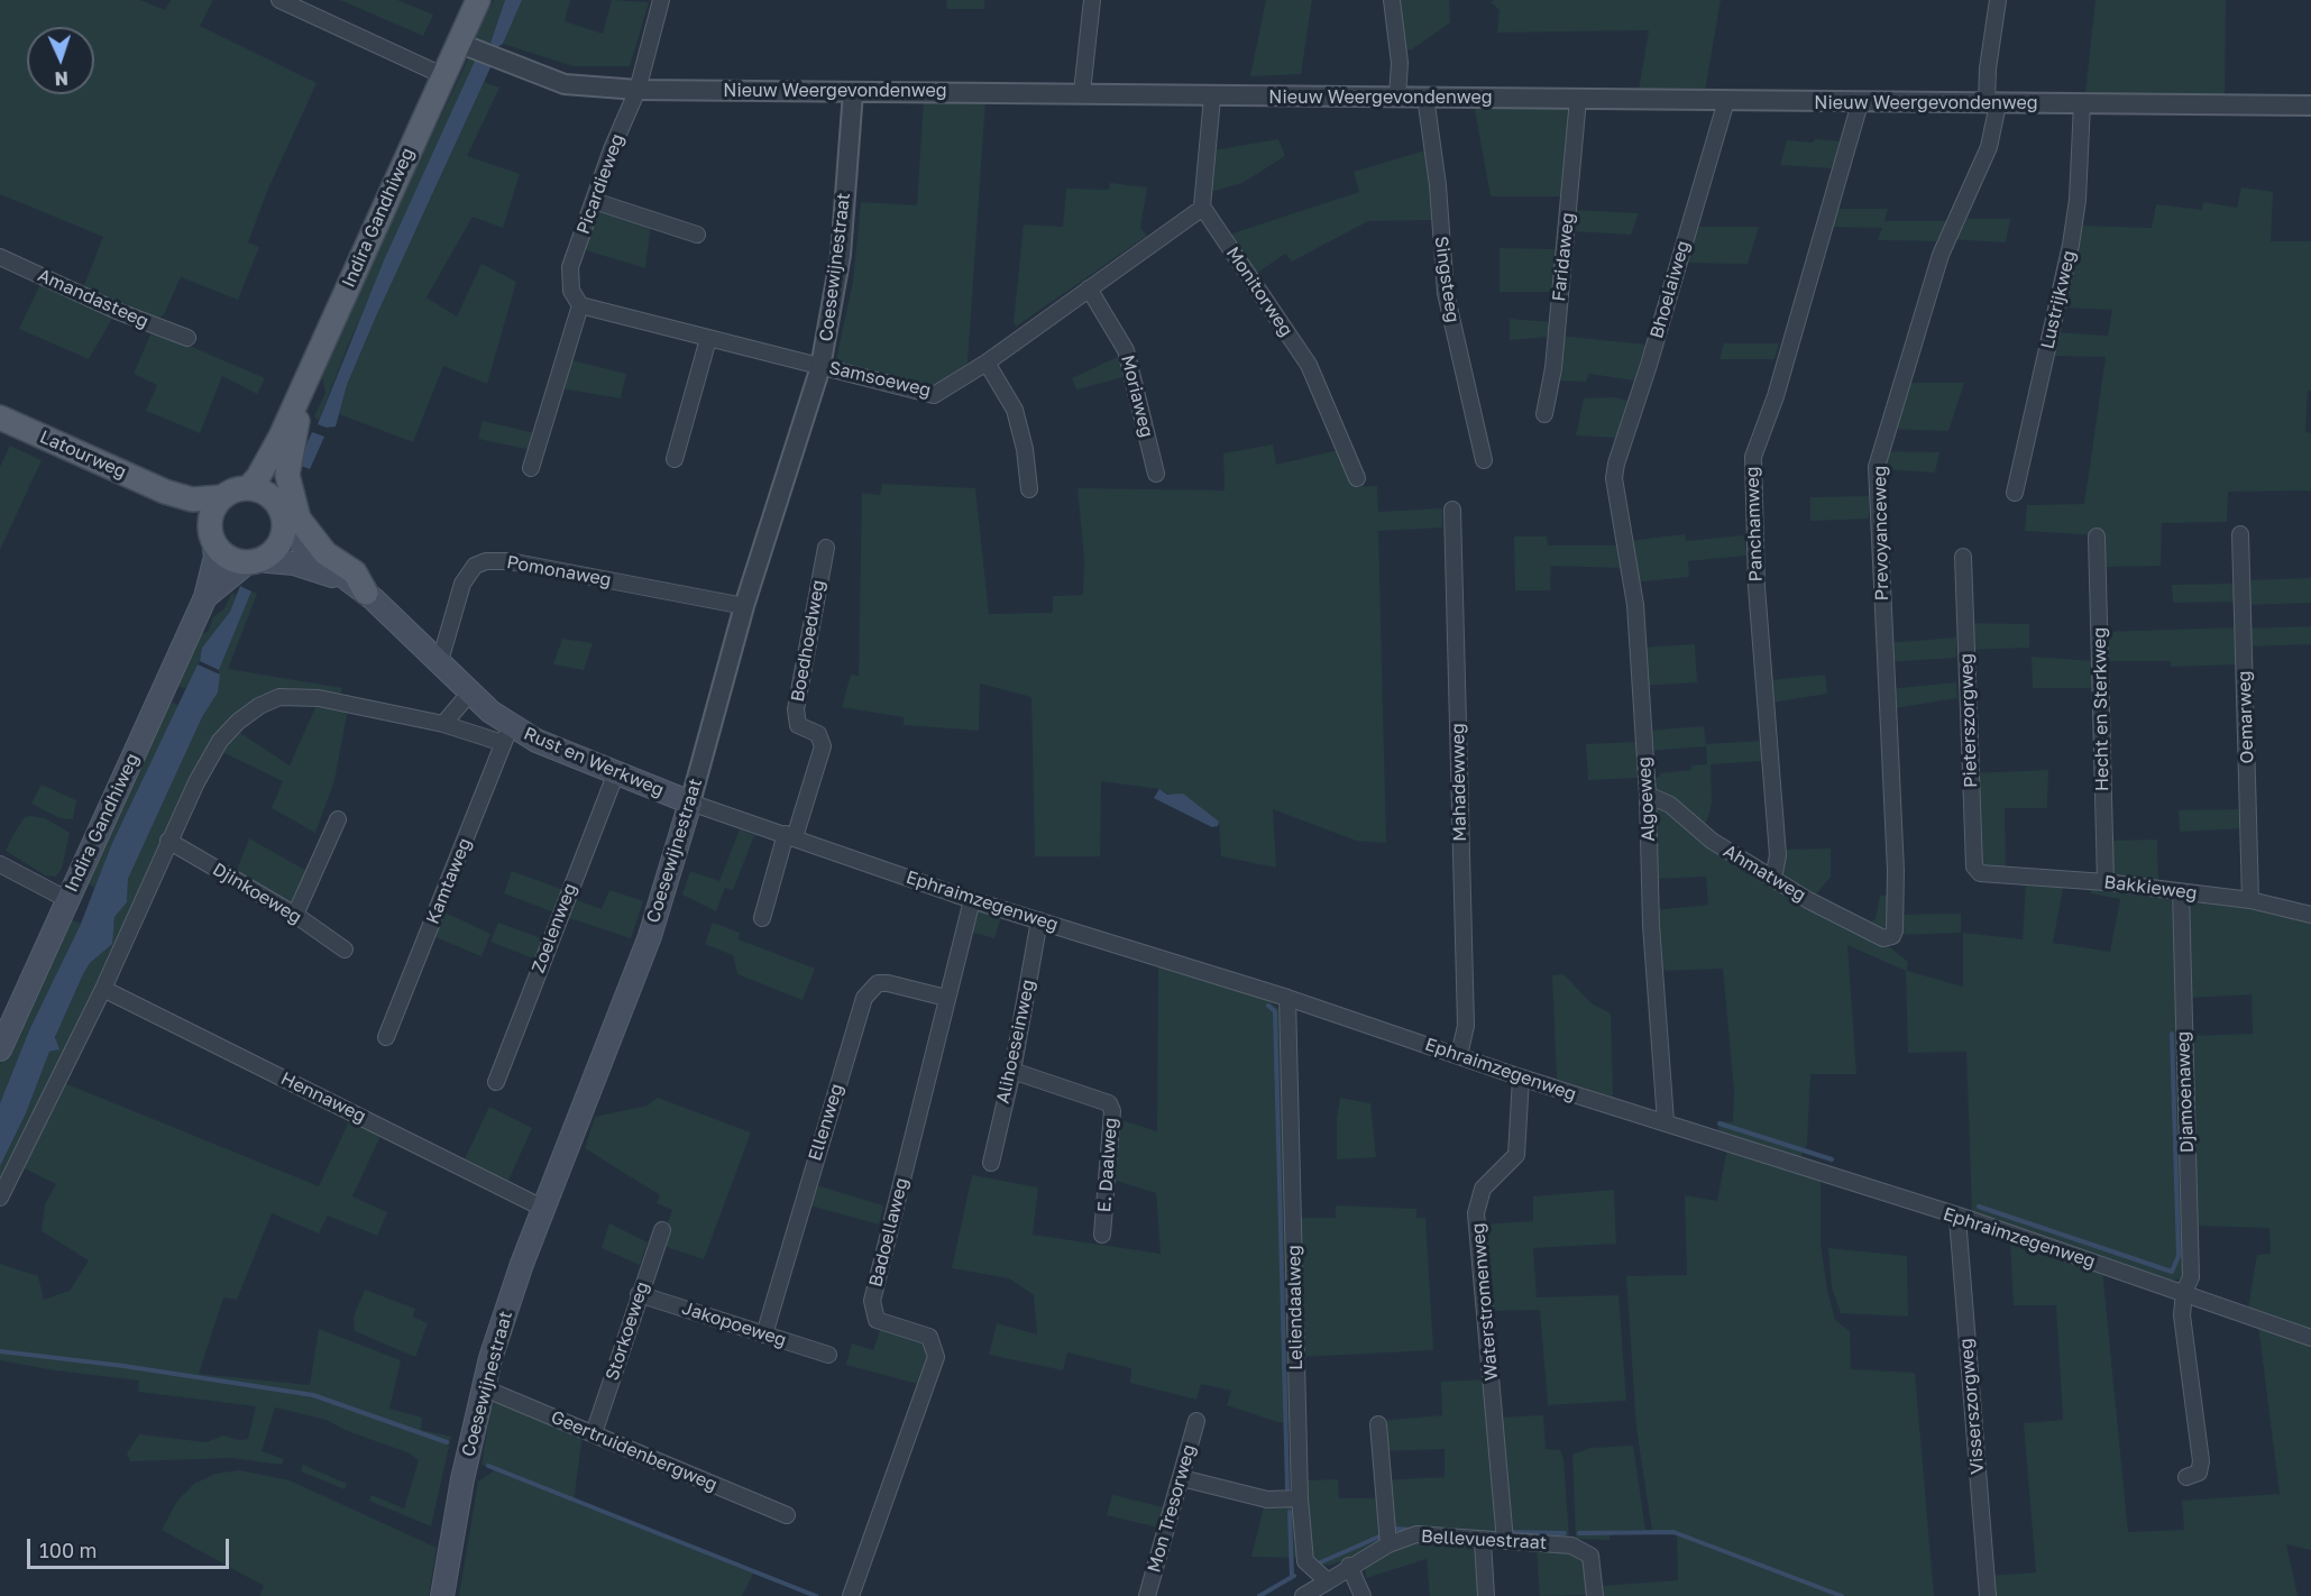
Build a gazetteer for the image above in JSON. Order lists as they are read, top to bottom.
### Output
{
  "streets": {
    "main road": [
      "Indira Gandhiweg",
      "Coesewijnestraat",
      "Latourweg",
      "Rust en Werkweg"
    ],
    "street": [
      "Nieuw Weergevondenweg",
      "Picardieweg",
      "Faridaweg",
      "Singsteeg",
      "Bhoelaiweg",
      "Monitorweg",
      "Amandasteeg",
      "Lustrijkweg",
      "Samsoeweg",
      "Moriaweg",
      "Panchamweg",
      "Prevoyanceweg",
      "Pomonaweg",
      "Boedhoedweg",
      "Hecht en Sterkweg",
      "Oemarweg",
      "Pieterszorgweg",
      "Mahadewweg",
      "Algoeweg",
      "Ahmatweg",
      "Kamtaweg",
      "Bakkieweg",
      "Djinkoeweg",
      "Ephraimzegenweg",
      "Zoelenweg",
      "Alihoeseinweg",
      "Djamoenaweg",
      "Hennaweg",
      "Ellenweg",
      "E. Daalweg",
      "Badoellaweg",
      "Waterstromenweg",
      "Leliendaalweg",
      "Jakopoeweg",
      "Storkoeweg",
      "Visserszorgweg",
      "Geertruidenbergweg",
      "Mon Tresorweg",
      "Bellevuestraat"
    ]
  },
  "crossings": [
    ["Nieuw Weergevondenweg", "Picardieweg"],
    ["Nieuw Weergevondenweg", "Indira Gandhiweg"],
    ["Nieuw Weergevondenweg", "Faridaweg"],
    ["Nieuw Weergevondenweg", "Coesewijnestraat"],
    ["Nieuw Weergevondenweg", "Singsteeg"],
    ["Nieuw Weergevondenweg", "Bhoelaiweg"],
    ["Nieuw Weergevondenweg", "Monitorweg"],
    ["Nieuw Weergevondenweg", "Lustrijkweg"],
    ["Nieuw Weergevondenweg", "Panchamweg"],
    ["Nieuw Weergevondenweg", "Prevoyanceweg"],
    ["Picardieweg", "Samsoeweg"],
    ["Indira Gandhiweg", "Latourweg"],
    ["Indira Gandhiweg", "Rust en Werkweg"],
    ["Coesewijnestraat", "Samsoeweg"],
    ["Coesewijnestraat", "Pomonaweg"],
    ["Coesewijnestraat", "Rust en Werkweg"],
    ["Coesewijnestraat", "Ephraimzegenweg"],
    ["Coesewijnestraat", "Hennaweg"],
    ["Coesewijnestraat", "Geertruidenbergweg"],
    ["Bhoelaiweg", "Algoeweg"],
    ["Samsoeweg", "Moriaweg"],
    ["Latourweg", "Rust en Werkweg"],
    ["Panchamweg", "Ahmatweg"],
    ["Prevoyanceweg", "Ahmatweg"],
    ["Pomonaweg", "Rust en Werkweg"],
    ["Boedhoedweg", "Ephraimzegenweg"],
    ["Hecht en Sterkweg", "Bakkieweg"],
    ["Oemarweg", "Bakkieweg"],
    ["Pieterszorgweg", "Bakkieweg"],
    ["Rust en Werkweg", "Kamtaweg"],
    ["Rust en Werkweg", "Ephraimzegenweg"],
    ["Rust en Werkweg", "Zoelenweg"],
    ["Mahadewweg", "Ephraimzegenweg"],
    ["Algoeweg", "Ahmatweg"],
    ["Algoeweg", "Ephraimzegenweg"],
    ["Bakkieweg", "Djamoenaweg"],
    ["Ephraimzegenweg", "Alihoeseinweg"],
    ["Ephraimzegenweg", "Djamoenaweg"],
    ["Ephraimzegenweg", "Badoellaweg"],
    ["Ephraimzegenweg", "Waterstromenweg"],
    ["Ephraimzegenweg", "Leliendaalweg"],
    ["Ephraimzegenweg", "Visserszorgweg"],
    ["Alihoeseinweg", "E. Daalweg"],
    ["Ellenweg", "Badoellaweg"],
    ["Ellenweg", "Jakopoeweg"],
    ["Waterstromenweg", "Bellevuestraat"],
    ["Jakopoeweg", "Storkoeweg"],
    ["Storkoeweg", "Geertruidenbergweg"]
  ],
  "scale_bar": "100 m",
  "north": "bottom"
}
